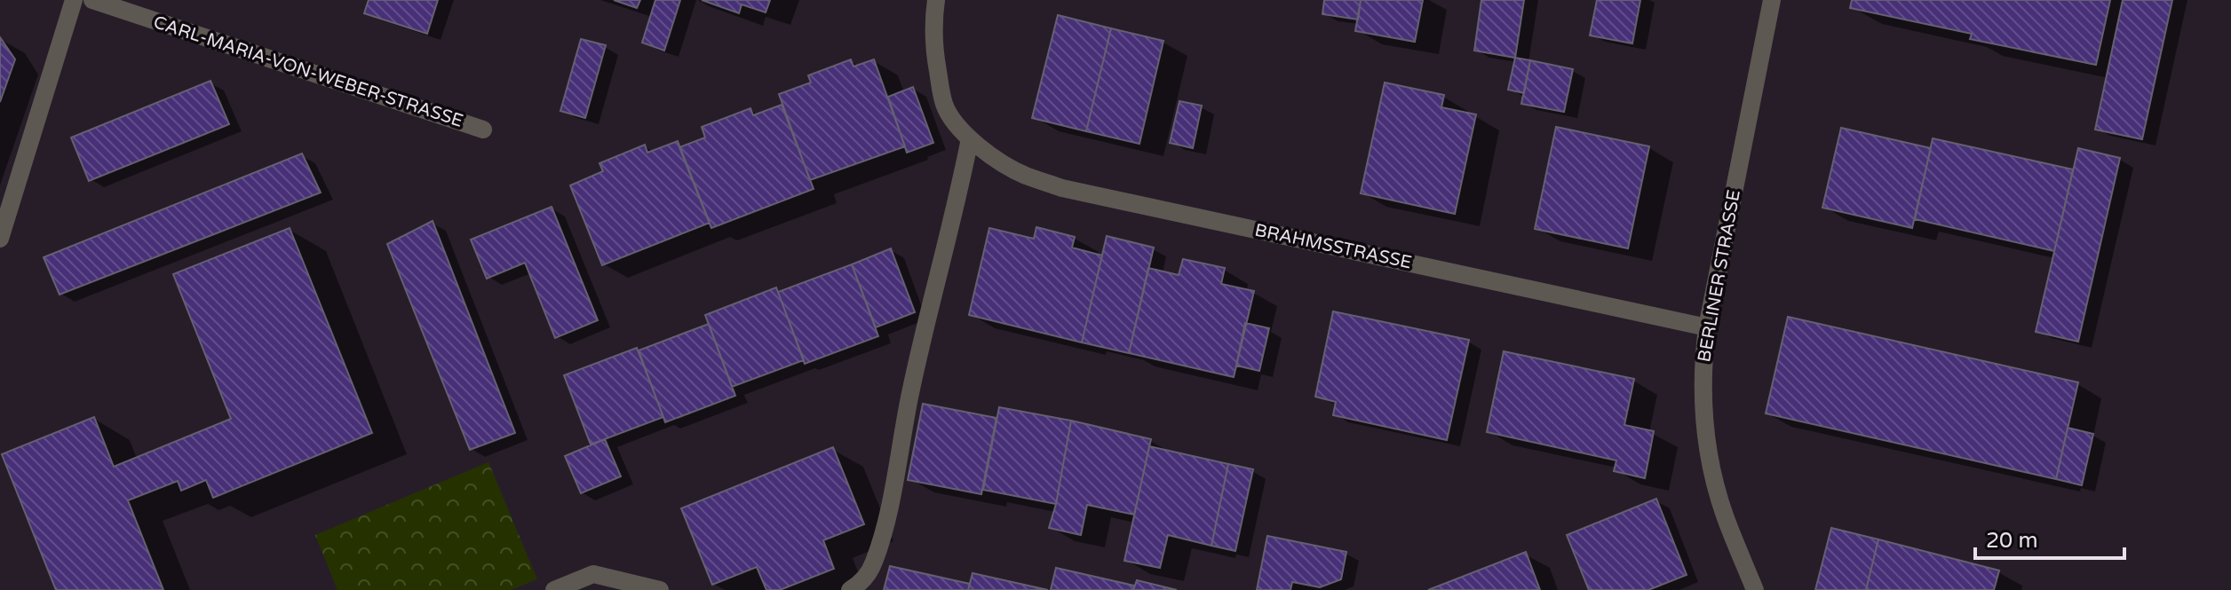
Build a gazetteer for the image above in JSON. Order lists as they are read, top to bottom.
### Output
{
  "streets": {
    "street": ["CARL-MARIA-VON-WEBER-STRASSE", "BRAHMSSTRASSE", "BERLINER STRASSE"]
  },
  "crossings": [
    ["BRAHMSSTRASSE", "BERLINER STRASSE"]
  ],
  "scale_bar": "20 m"
}
